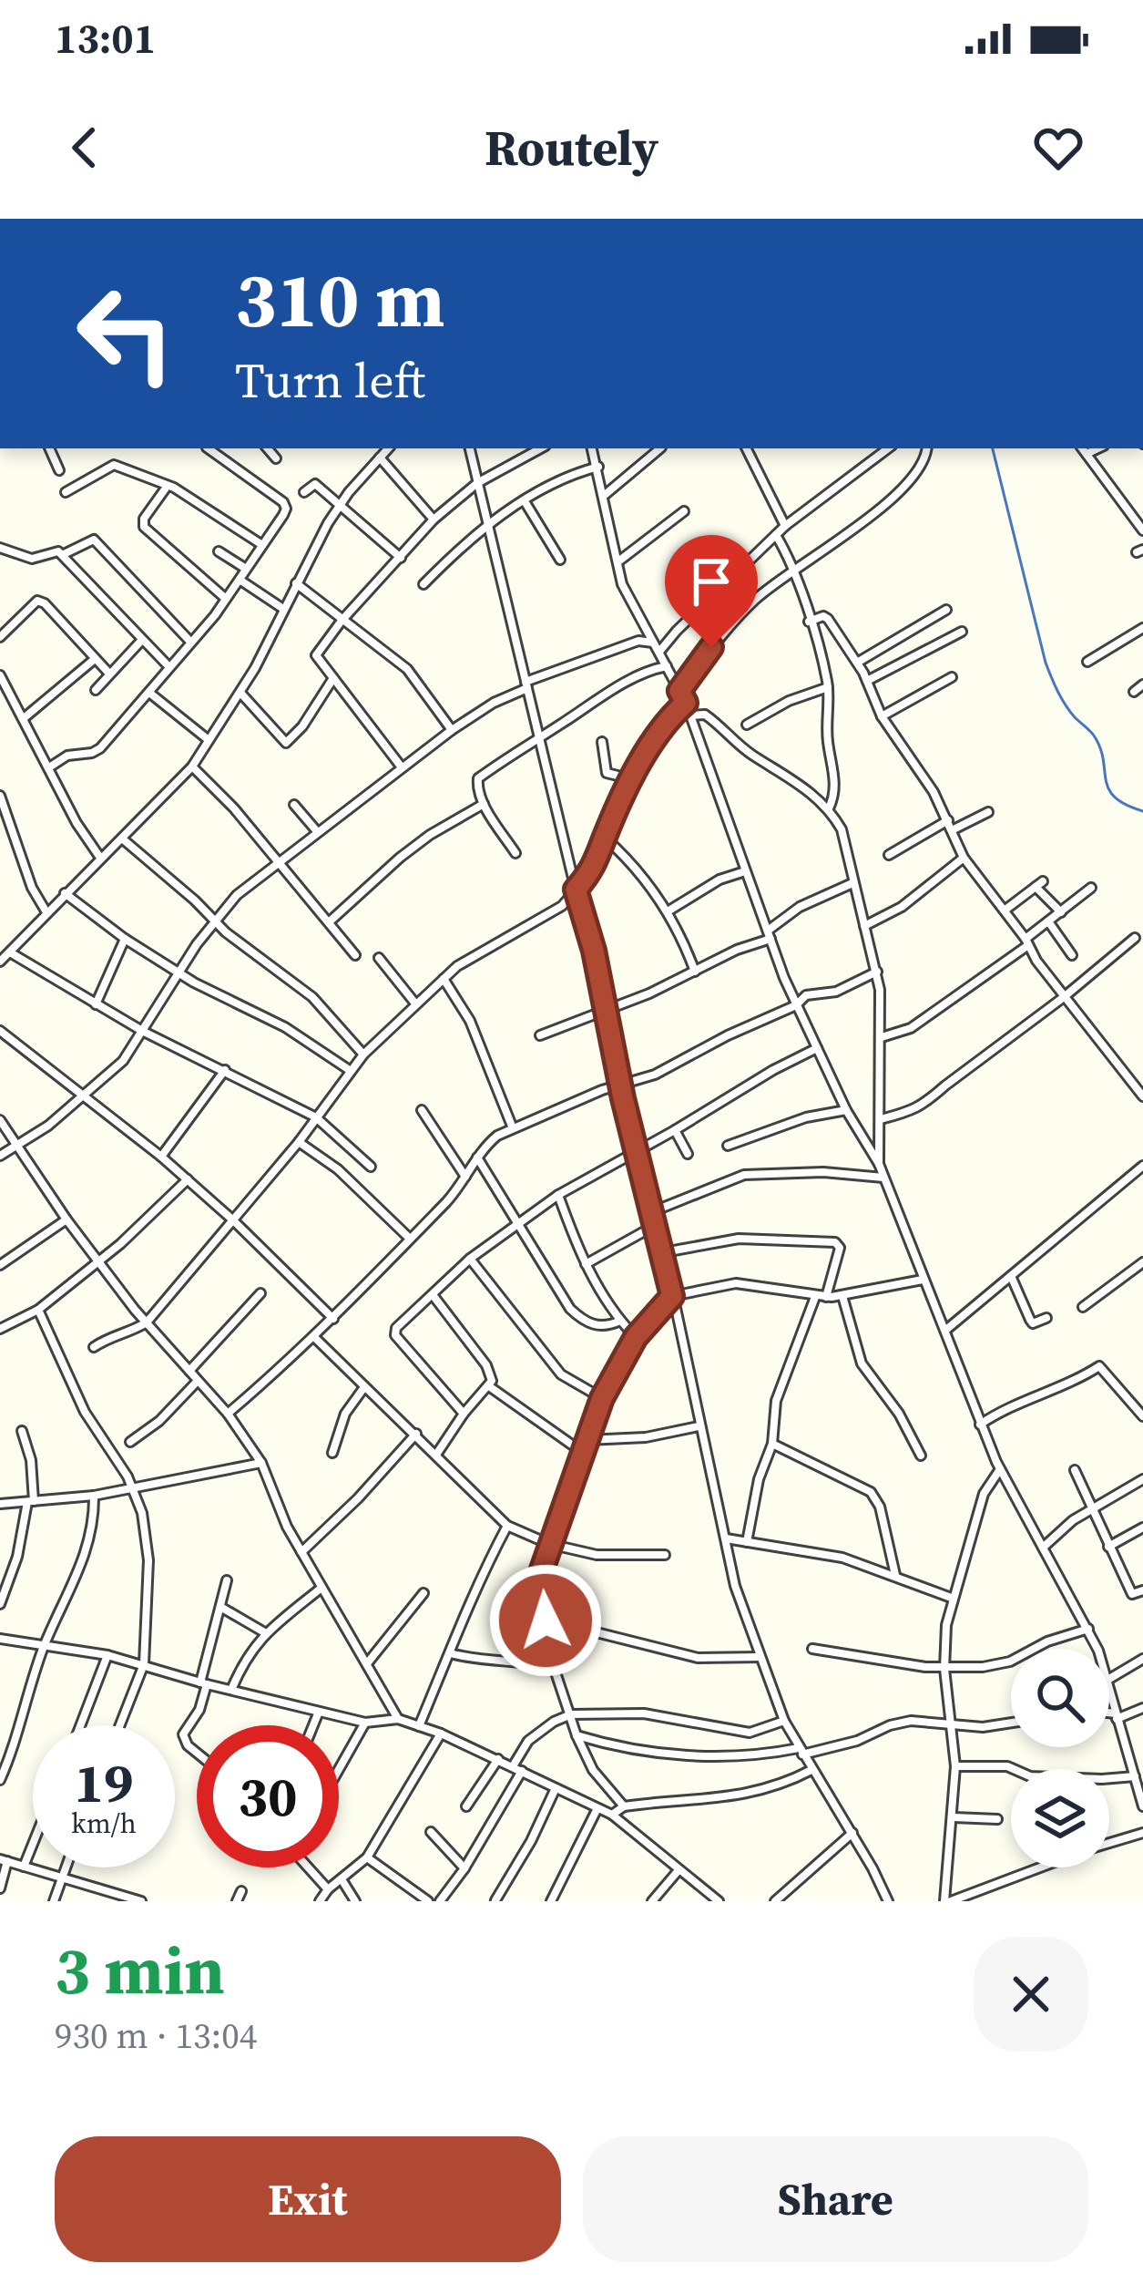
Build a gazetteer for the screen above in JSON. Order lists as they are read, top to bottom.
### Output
{
  "page": {
    "status": "13:01",
    "header": "Routely",
    "turn": ["310 m", "Turn left"],
    "speed": "19 km/h",
    "limit": "30",
    "heading": ["3 min", "930 m · 13:04"],
    "buttons": ["Exit", "Share"]
  }
}
